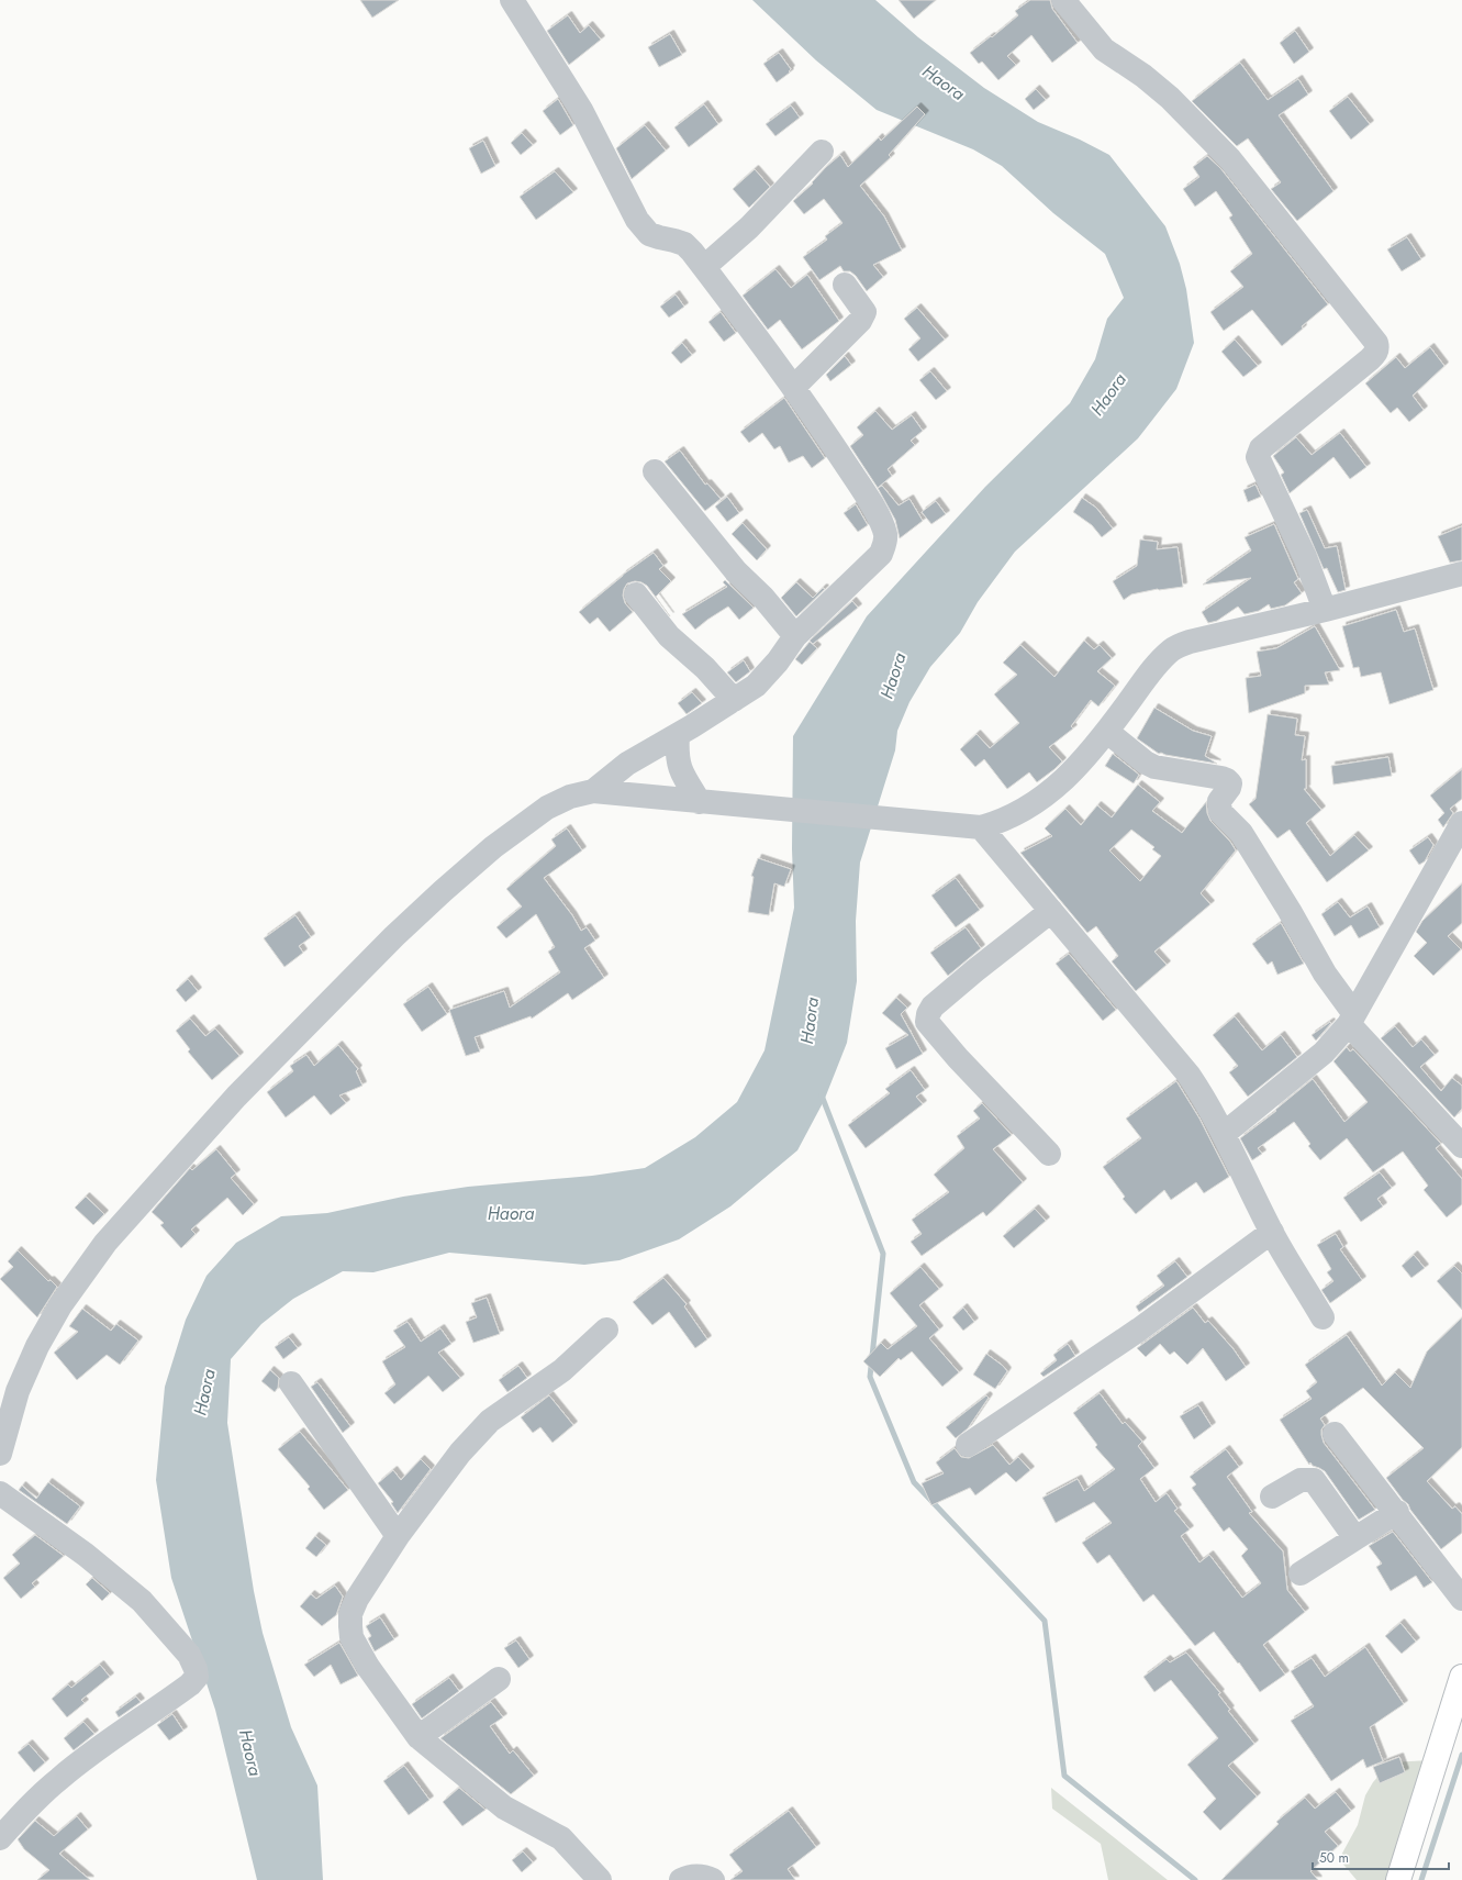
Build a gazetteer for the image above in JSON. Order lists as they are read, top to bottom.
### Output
{
  "water": ["Haora"],
  "scale_bar": "50 m"
}
